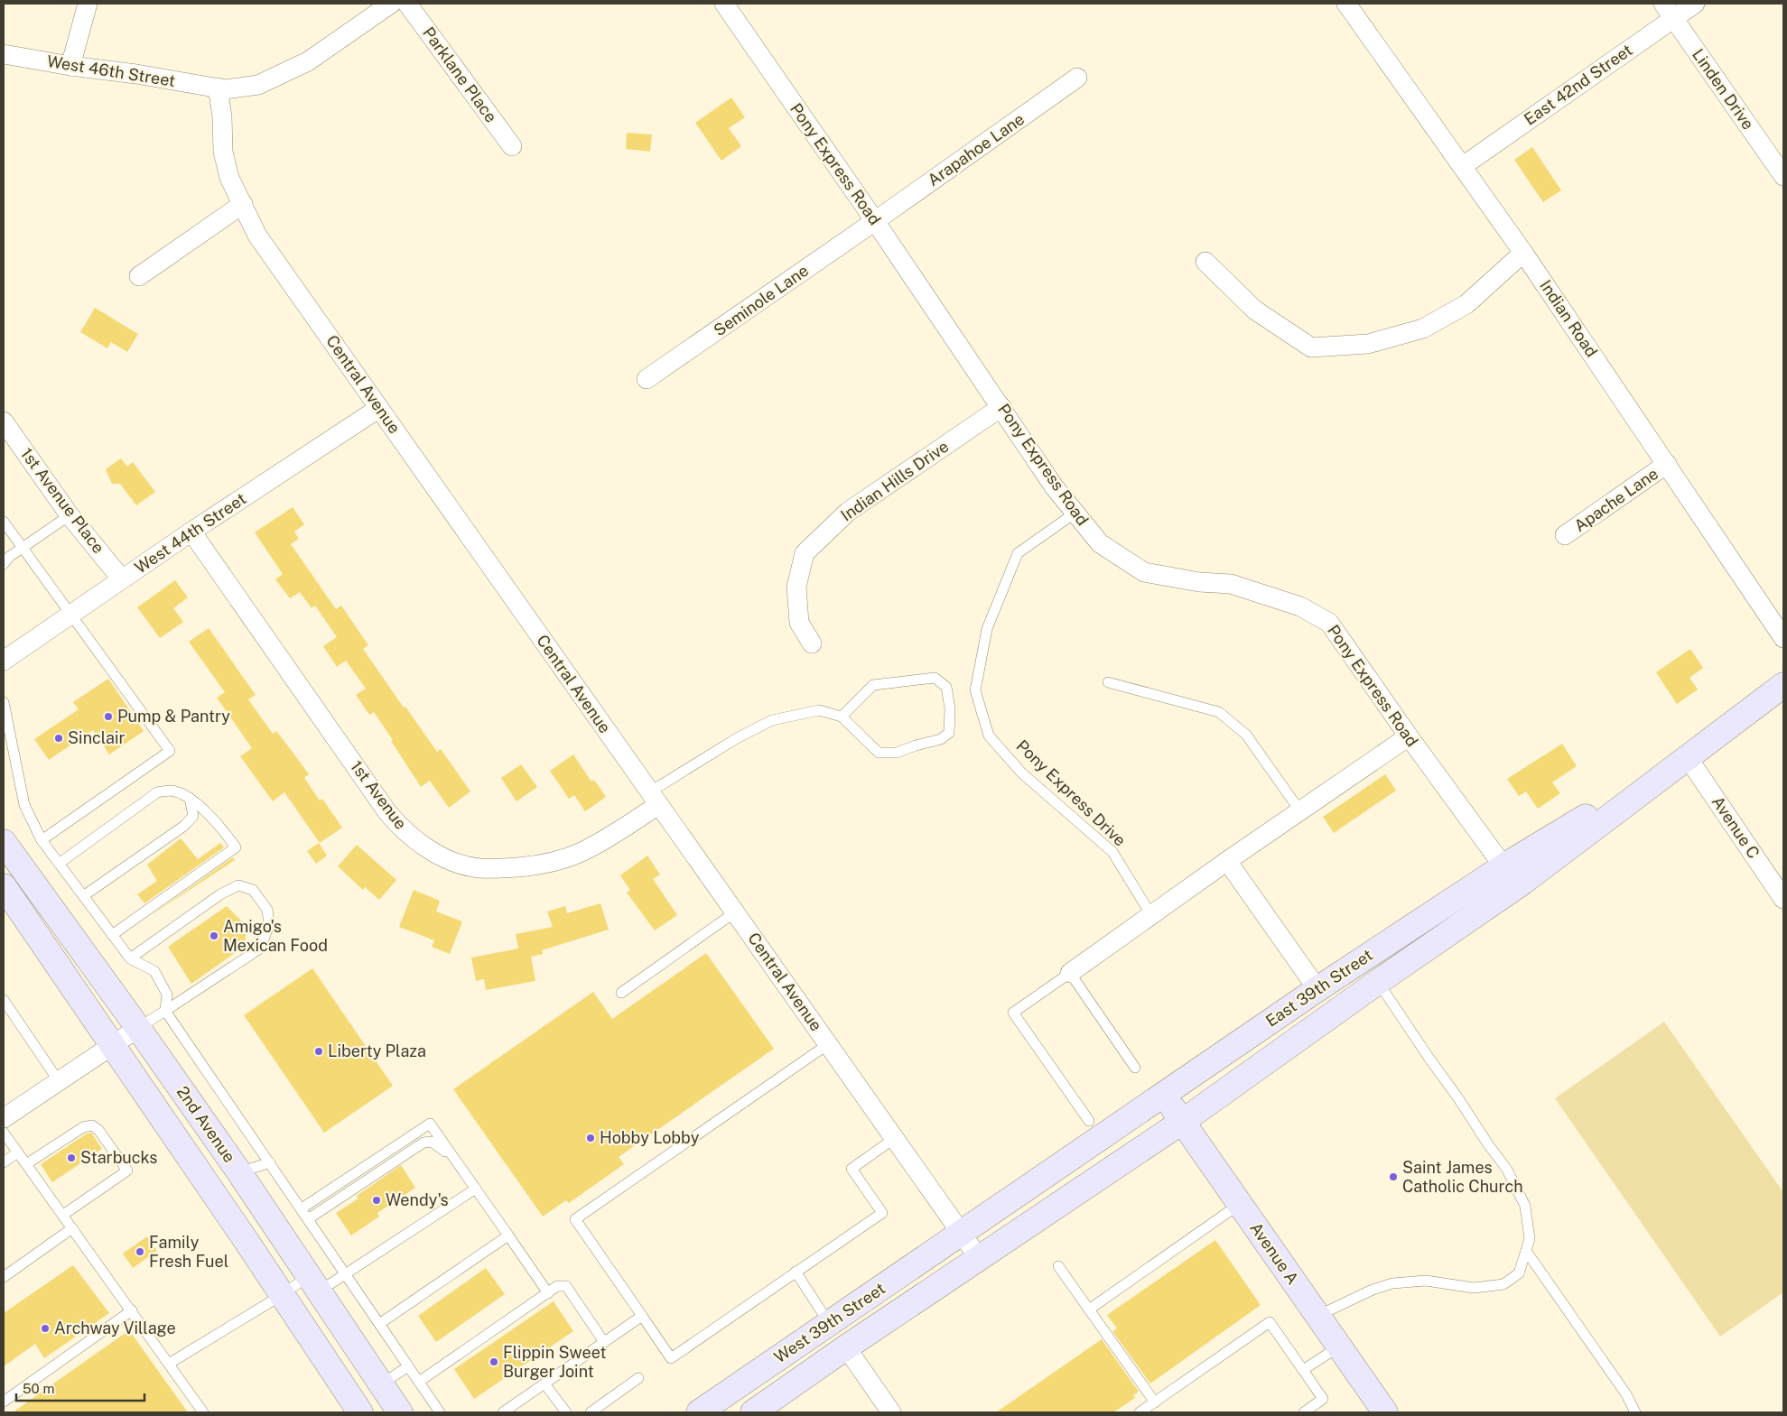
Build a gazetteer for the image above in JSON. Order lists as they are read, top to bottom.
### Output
{
  "streets": {
    "main road": [
      "East 39th Street",
      "2nd Avenue",
      "Avenue A",
      "West 39th Street"
    ],
    "street": [
      "West 46th Street",
      "Parklane Place",
      "East 42nd Street",
      "Linden Drive",
      "Arapahoe Lane",
      "Pony Express Road",
      "Seminole Lane",
      "Indian Road",
      "Central Avenue",
      "Indian Hills Drive",
      "Apache Lane",
      "1st Avenue Place",
      "West 44th Street",
      "1st Avenue",
      "Avenue C"
    ],
    "lane": ["Pony Express Drive"]
  },
  "crossings": [
    ["West 46th Street", "Central Avenue"],
    ["East 42nd Street", "Linden Drive"],
    ["East 42nd Street", "Indian Road"],
    ["Arapahoe Lane", "Pony Express Road"],
    ["Arapahoe Lane", "Seminole Lane"],
    ["Pony Express Road", "Seminole Lane"],
    ["Pony Express Road", "Indian Hills Drive"],
    ["Pony Express Road", "Pony Express Drive"],
    ["Pony Express Road", "East 39th Street"],
    ["Indian Road", "Apache Lane"],
    ["Central Avenue", "West 44th Street"],
    ["Central Avenue", "1st Avenue"],
    ["Central Avenue", "East 39th Street"],
    ["Central Avenue", "West 39th Street"],
    ["1st Avenue Place", "West 44th Street"],
    ["West 44th Street", "1st Avenue"],
    ["Avenue C", "East 39th Street"],
    ["East 39th Street", "Avenue A"],
    ["East 39th Street", "West 39th Street"]
  ],
  "places": [
    "Pump & Pantry",
    "Sinclair",
    "Amigo's Mexican Food",
    "Liberty Plaza",
    "Hobby Lobby",
    "Starbucks",
    "Saint James Catholic Church",
    "Wendy's",
    "Family Fresh Fuel",
    "Archway Village",
    "Flippin Sweet Burger Joint"
  ],
  "scale_bar": "50 m"
}
